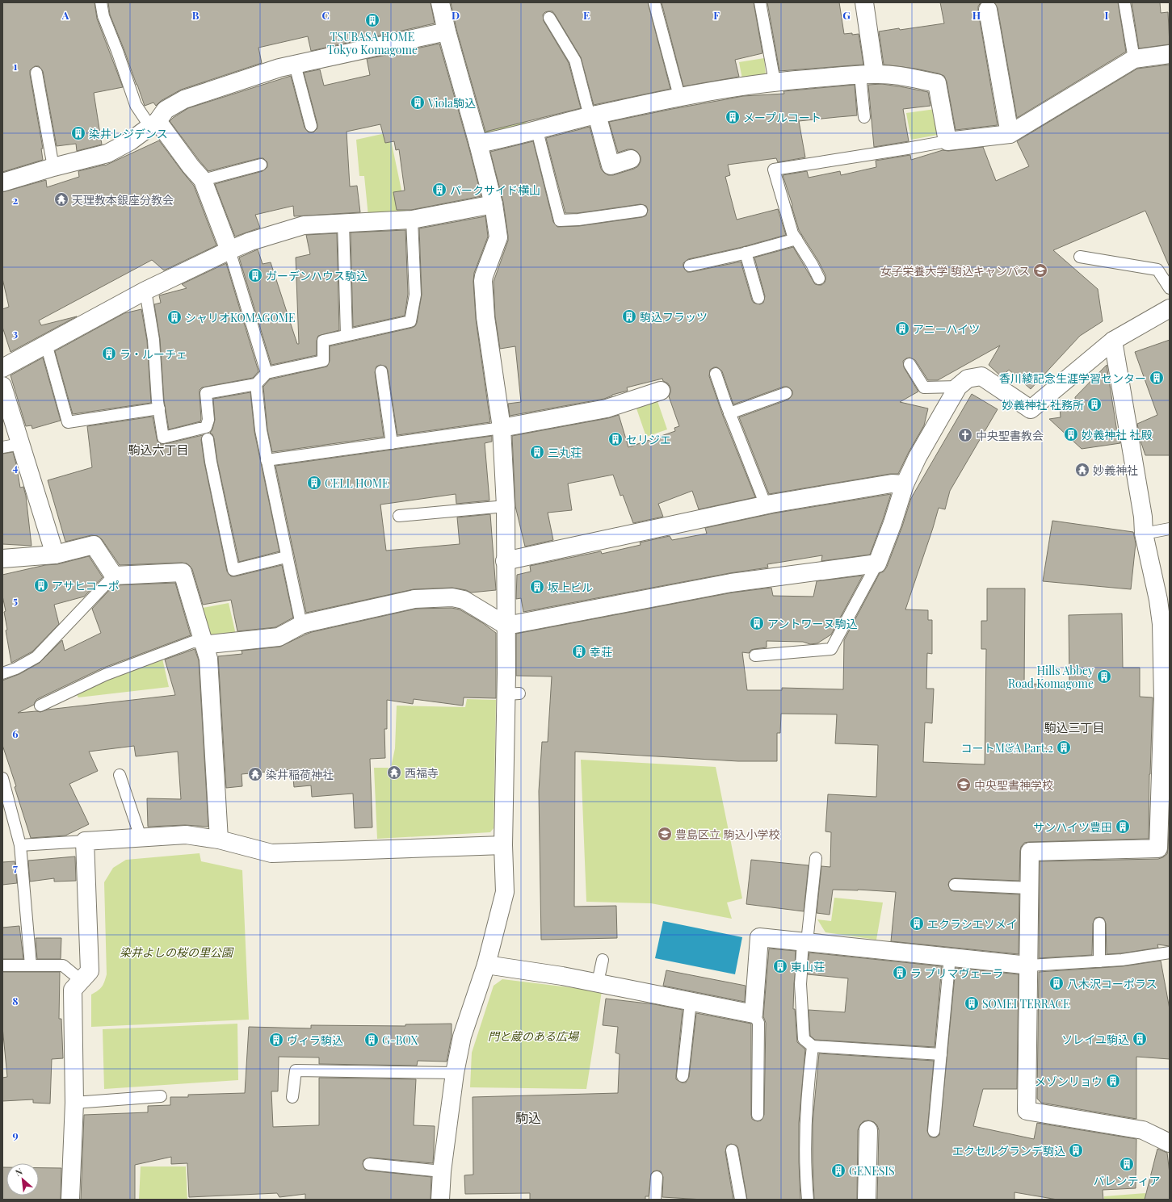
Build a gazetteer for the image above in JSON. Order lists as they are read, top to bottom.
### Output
{
  "districts": ["駒込六丁目", "駒込三丁目", "駒込"],
  "parks": ["染井よしの桜の里公園", "門と蔵のある広場"],
  "places": {
    "building": [
      "TSUBASA HOME Tokyo Komagome",
      "Viola駒込",
      "メープルコート",
      "染井レジデンス",
      "パークサイド横山",
      "ガーデンハウス駒込",
      "駒込フラッツ",
      "シャリオKOMAGOME",
      "アニーハイツ",
      "ラ・ルーチェ",
      "香川綾記念生涯学習センター",
      "妙義神社 社務所",
      "妙義神社 社殿",
      "セリジエ",
      "三丸荘",
      "CELL HOME",
      "アサヒコーポ",
      "坂上ビル",
      "アントワーヌ駒込",
      "幸荘",
      "Hills Abbey Road Komagome",
      "コートM&A Part.2",
      "サンハイツ豊田",
      "エクラシエソメイ",
      "東山荘",
      "ラ プリマヴェーラ",
      "八木沢コーポラス",
      "SOMEI TERRACE",
      "ソレイユ駒込",
      "ヴィラ駒込",
      "G-BOX",
      "メゾンリョウ",
      "エクセルグランデ駒込",
      "バレンティア",
      "GENESIS"
    ],
    "temple": [
      "天理教本銀座分教会",
      "妙義神社",
      "西福寺",
      "染井稲荷神社"
    ],
    "school or university": ["女子栄養大学 駒込キャンパス", "中央聖書神学校", "豊島区立 駒込小学校"],
    "church": ["中央聖書教会"]
  },
  "north": "top left",
  "grid": {
    "columns": [
      "A",
      "B",
      "C",
      "D",
      "E",
      "F",
      "G",
      "H",
      "I"
    ],
    "rows": [
      "1",
      "2",
      "3",
      "4",
      "5",
      "6",
      "7",
      "8",
      "9"
    ]
  }
}
